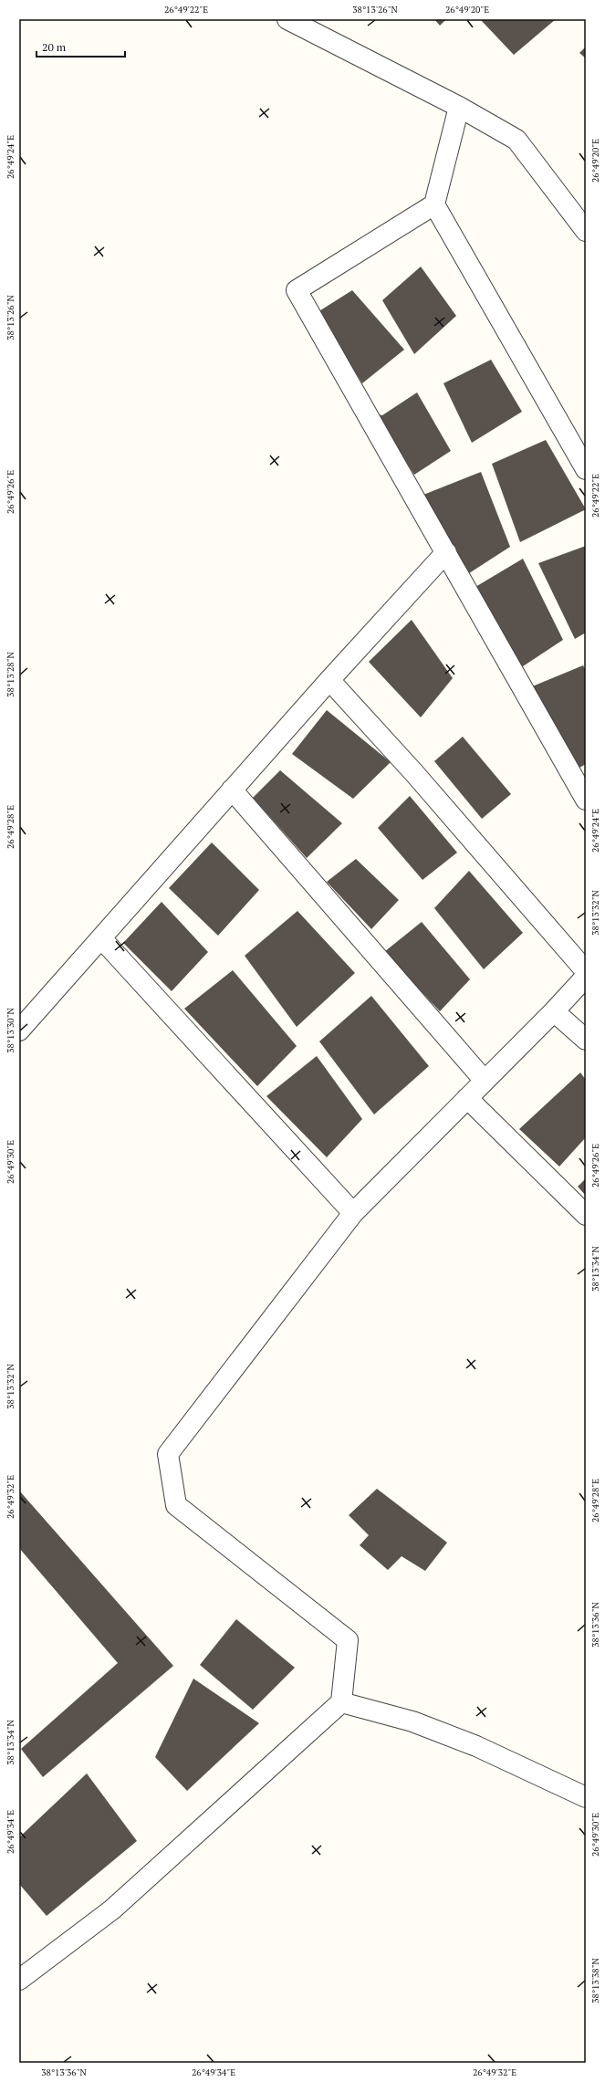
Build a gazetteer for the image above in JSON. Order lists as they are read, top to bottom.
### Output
{
  "scale_bar": "20 m",
  "coordinates": [
    "26°49'22\"E",
    "38°13'26\"N",
    "26°49'20\"E",
    "26°49'24\"E",
    "26°49'26\"E",
    "38°13'28\"N",
    "26°49'28\"E",
    "38°13'32\"N",
    "38°13'30\"N",
    "26°49'30\"E",
    "38°13'34\"N",
    "26°49'32\"E",
    "38°13'36\"N",
    "26°49'34\"E",
    "38°13'38\"N"
  ]
}
